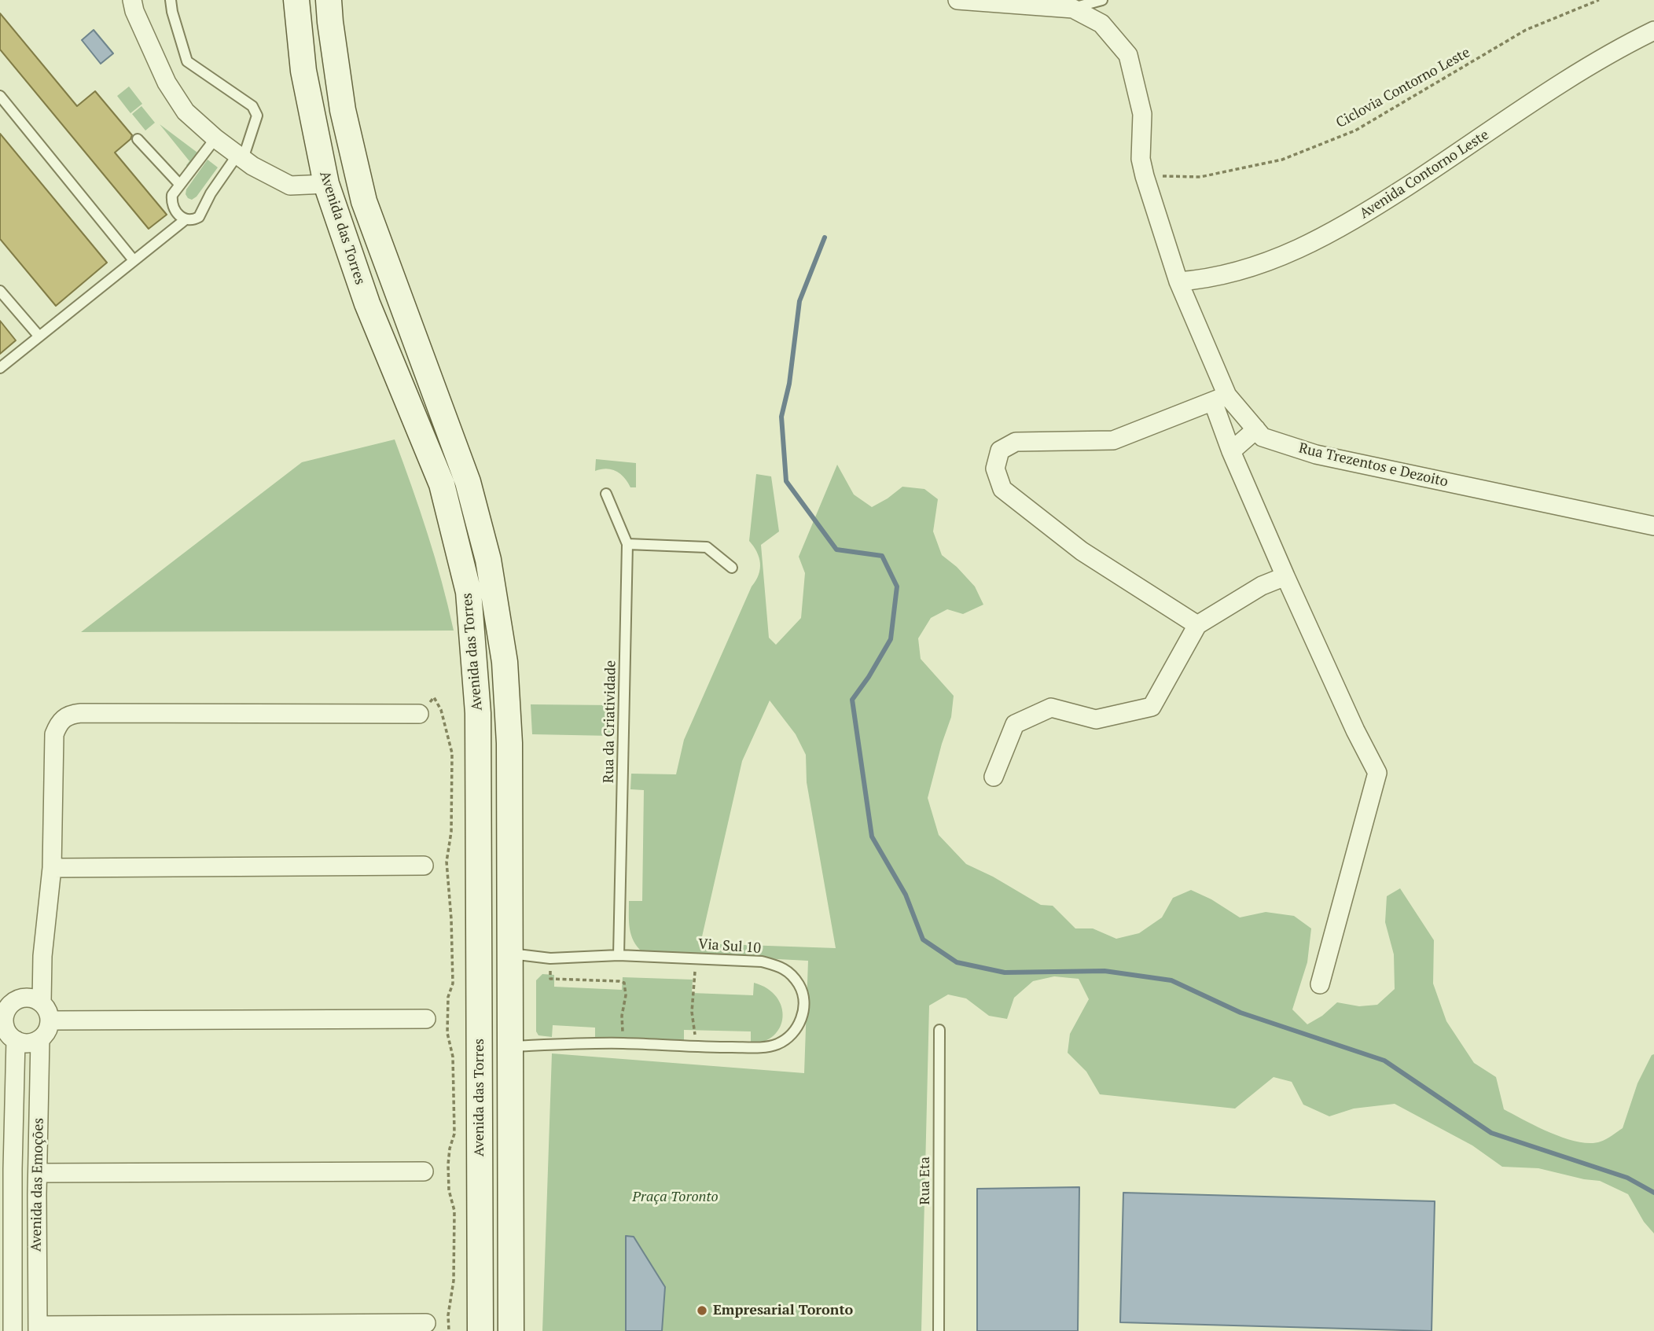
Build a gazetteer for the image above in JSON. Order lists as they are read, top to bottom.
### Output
{
  "streets": {
    "main road": ["Avenida das Torres"],
    "street": ["Avenida Contorno Leste", "Rua Trezentos e Dezoito", "Avenida das Emoções"],
    "lane": ["Rua da Criatividade", "Via Sul 10", "Rua Eta"],
    "path": ["Ciclovia Contorno Leste"]
  },
  "crossings": [
    ["Ciclovia Contorno Leste", "Rua Trezentos e Dezoito"],
    ["Avenida Contorno Leste", "Rua Trezentos e Dezoito"],
    ["Avenida das Torres", "Via Sul 10"],
    ["Rua da Criatividade", "Via Sul 10"]
  ],
  "parks": ["Praça Toronto"],
  "places": ["Empresarial Toronto"]
}
